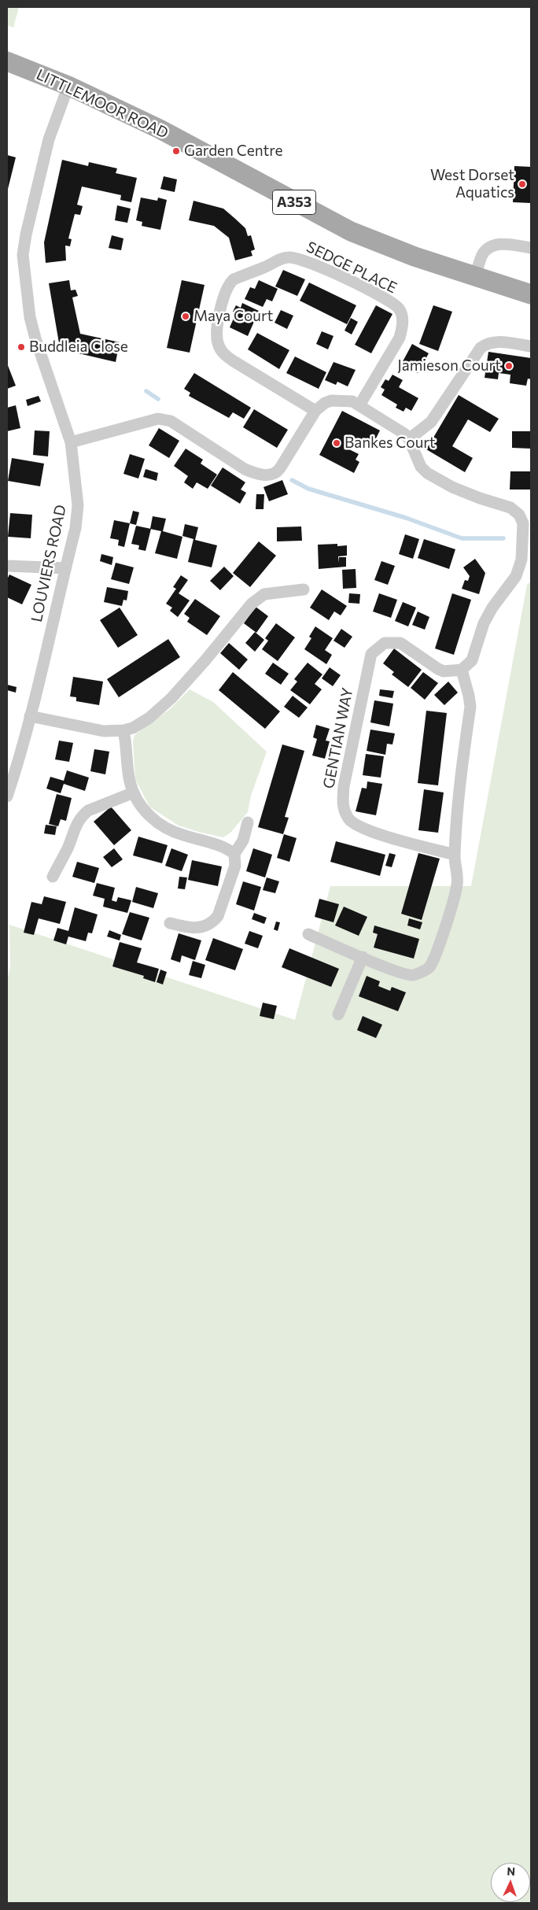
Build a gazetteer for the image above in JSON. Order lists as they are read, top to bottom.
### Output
{
  "streets": {
    "main road": ["LITTLEMOOR ROAD", "A353"],
    "street": ["SEDGE PLACE", "LOUVIERS ROAD", "GENTIAN WAY"]
  },
  "crossings": [
    ["LITTLEMOOR ROAD", "LOUVIERS ROAD"]
  ],
  "places": [
    "Garden Centre",
    "West Dorset Aquatics",
    "Maya Court",
    "Buddleia Close",
    "Jamieson Court",
    "Bankes Court"
  ],
  "north": "top"
}
